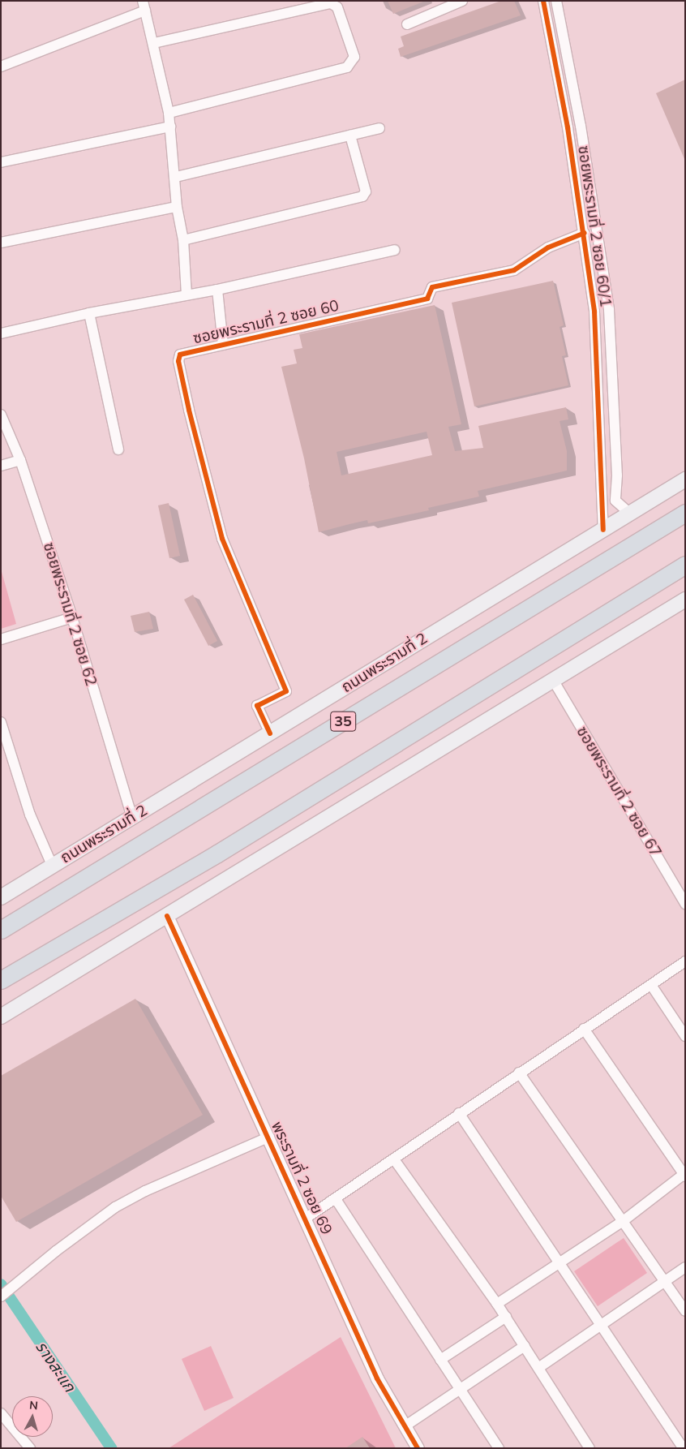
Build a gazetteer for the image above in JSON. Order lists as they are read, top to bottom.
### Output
{
  "streets": {
    "highway": ["ถนนพระรามที่ 2", "35"],
    "street": [
      "ซอยพระรามที่ 2 ซอย 60/1",
      "ซอยพระรามที่ 2 ซอย 60",
      "ซอยพระรามที่ 2 ซอย 62",
      "ซอยพระรามที่ 2 ซอย 67",
      "พระรามที่ 2 ซอย 69"
    ]
  },
  "crossings": [
    ["ซอยพระรามที่ 2 ซอย 60/1", "ซอยพระรามที่ 2 ซอย 60"],
    ["ซอยพระรามที่ 2 ซอย 60/1", "ถนนพระรามที่ 2"],
    ["ซอยพระรามที่ 2 ซอย 60", "ถนนพระรามที่ 2"],
    ["ซอยพระรามที่ 2 ซอย 62", "ถนนพระรามที่ 2"]
  ],
  "water": ["รางสะแก"],
  "north": "top"
}
